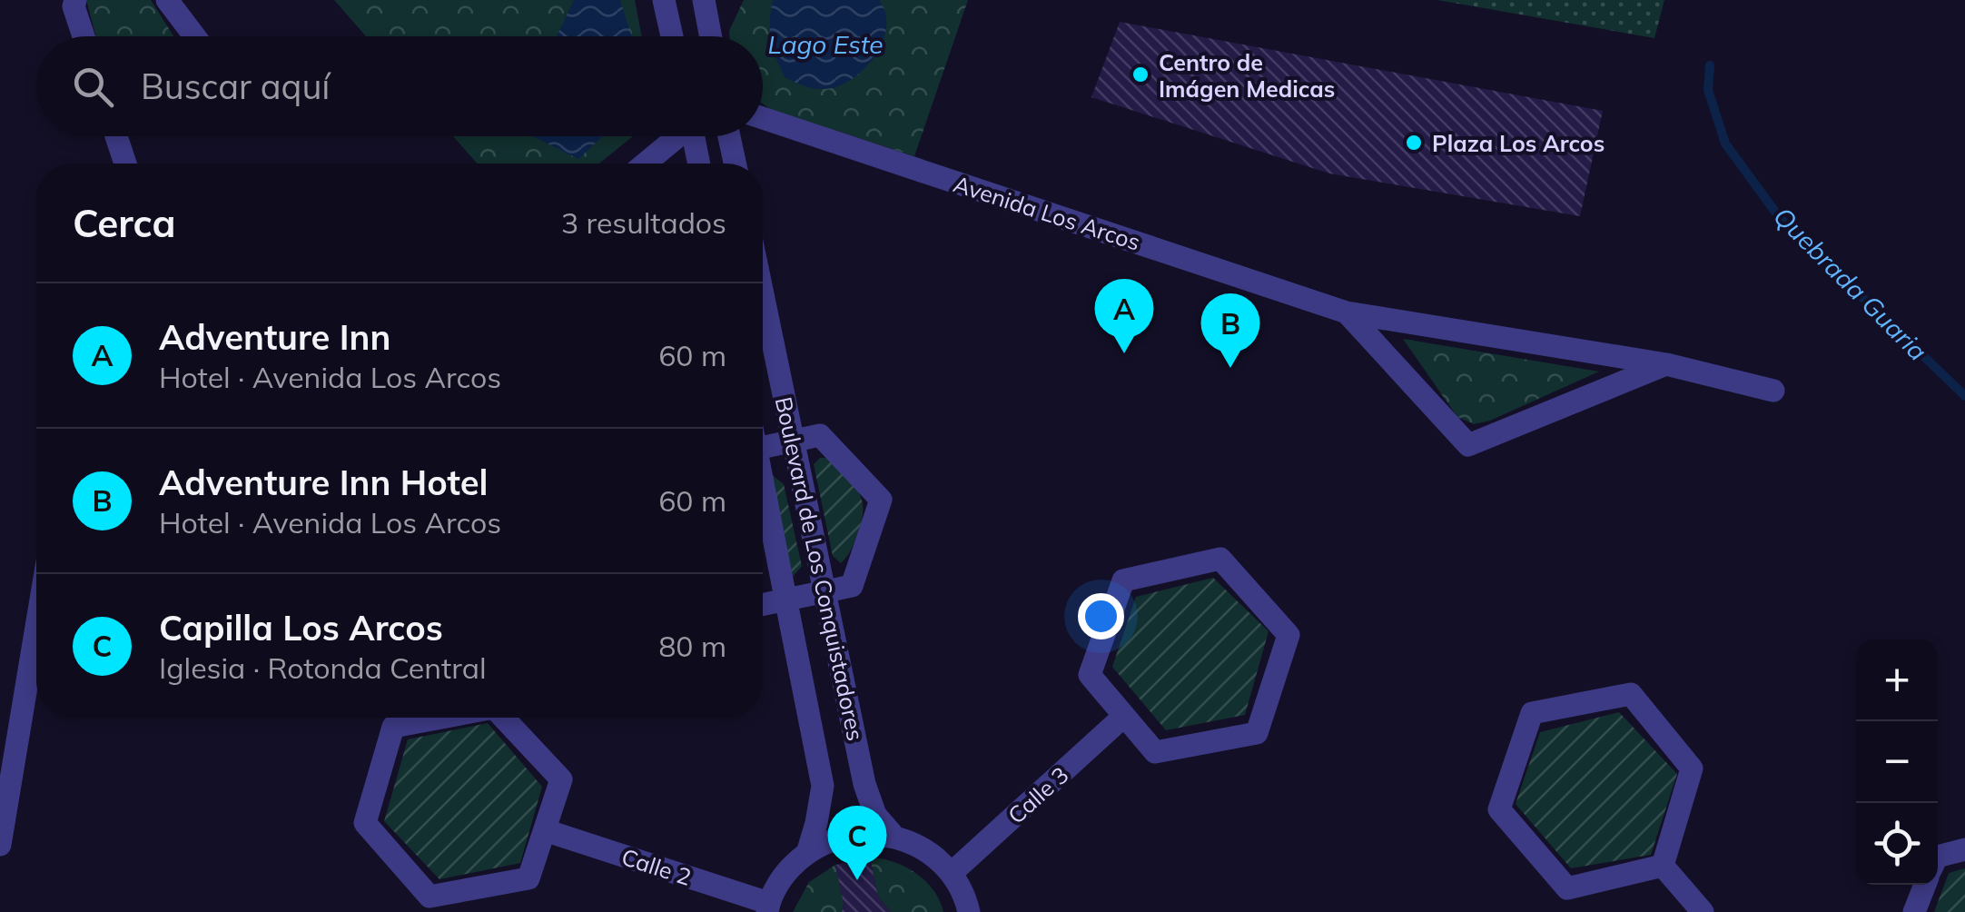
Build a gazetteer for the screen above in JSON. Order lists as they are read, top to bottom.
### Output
{
  "streets": {
    "street": [
      "Avenida Los Arcos",
      "Boulevard de Los Conquistadores",
      "Calle 3",
      "Calle 2"
    ]
  },
  "water": ["Lago Este", "Quebrada Guaria"],
  "places": ["Centro de Imágen Medicas", "Plaza Los Arcos"],
  "page": {
    "search": "Buscar aquí",
    "heading": ["Cerca", "3 resultados"],
    "pins": ["A", "B", "C"],
    "list": [
      {
        "mark": "A",
        "name": "Adventure Inn",
        "note": "Hotel · Avenida Los Arcos",
        "value": "60 m"
      },
      {
        "mark": "B",
        "name": "Adventure Inn Hotel",
        "note": "Hotel · Avenida Los Arcos",
        "value": "60 m"
      },
      {
        "mark": "C",
        "name": "Capilla Los Arcos",
        "note": "Iglesia · Rotonda Central",
        "value": "80 m"
      }
    ],
    "map_buttons": ["+", "−"]
  }
}
